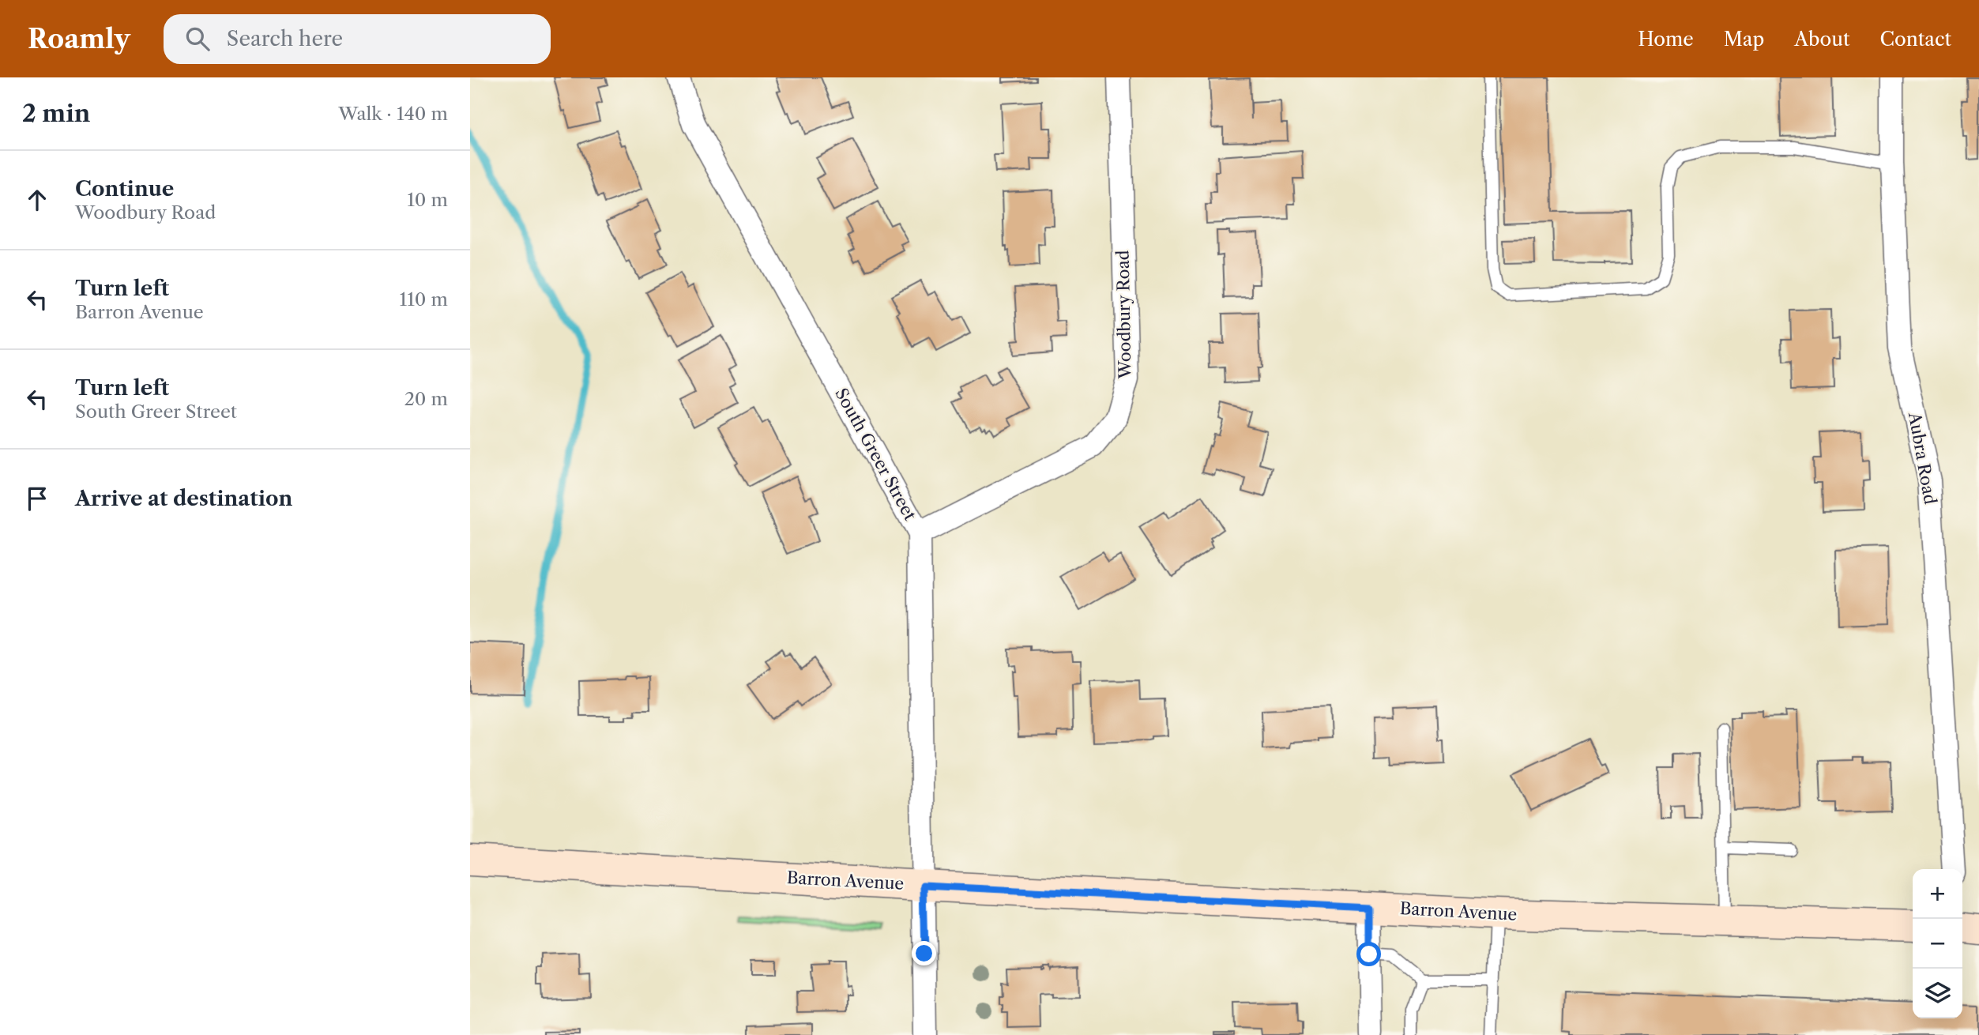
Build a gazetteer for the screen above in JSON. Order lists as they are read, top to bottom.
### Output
{
  "streets": {
    "main road": ["Barron Avenue"],
    "street": ["Woodbury Road", "South Greer Street", "Aubra Road"]
  },
  "crossings": [
    ["Woodbury Road", "South Greer Street"],
    ["South Greer Street", "Barron Avenue"]
  ],
  "page": {
    "header": "Roamly",
    "search": "Search here",
    "nav": [
      "Home",
      "Map",
      "About",
      "Contact"
    ],
    "heading": ["2 min", "Walk · 140 m"],
    "list": [
      ["Continue", "Woodbury Road", "10 m"],
      ["Turn left", "Barron Avenue", "110 m"],
      ["Turn left", "South Greer Street", "20 m"],
      "Arrive at destination"
    ],
    "map_buttons": ["+", "−"]
  }
}
